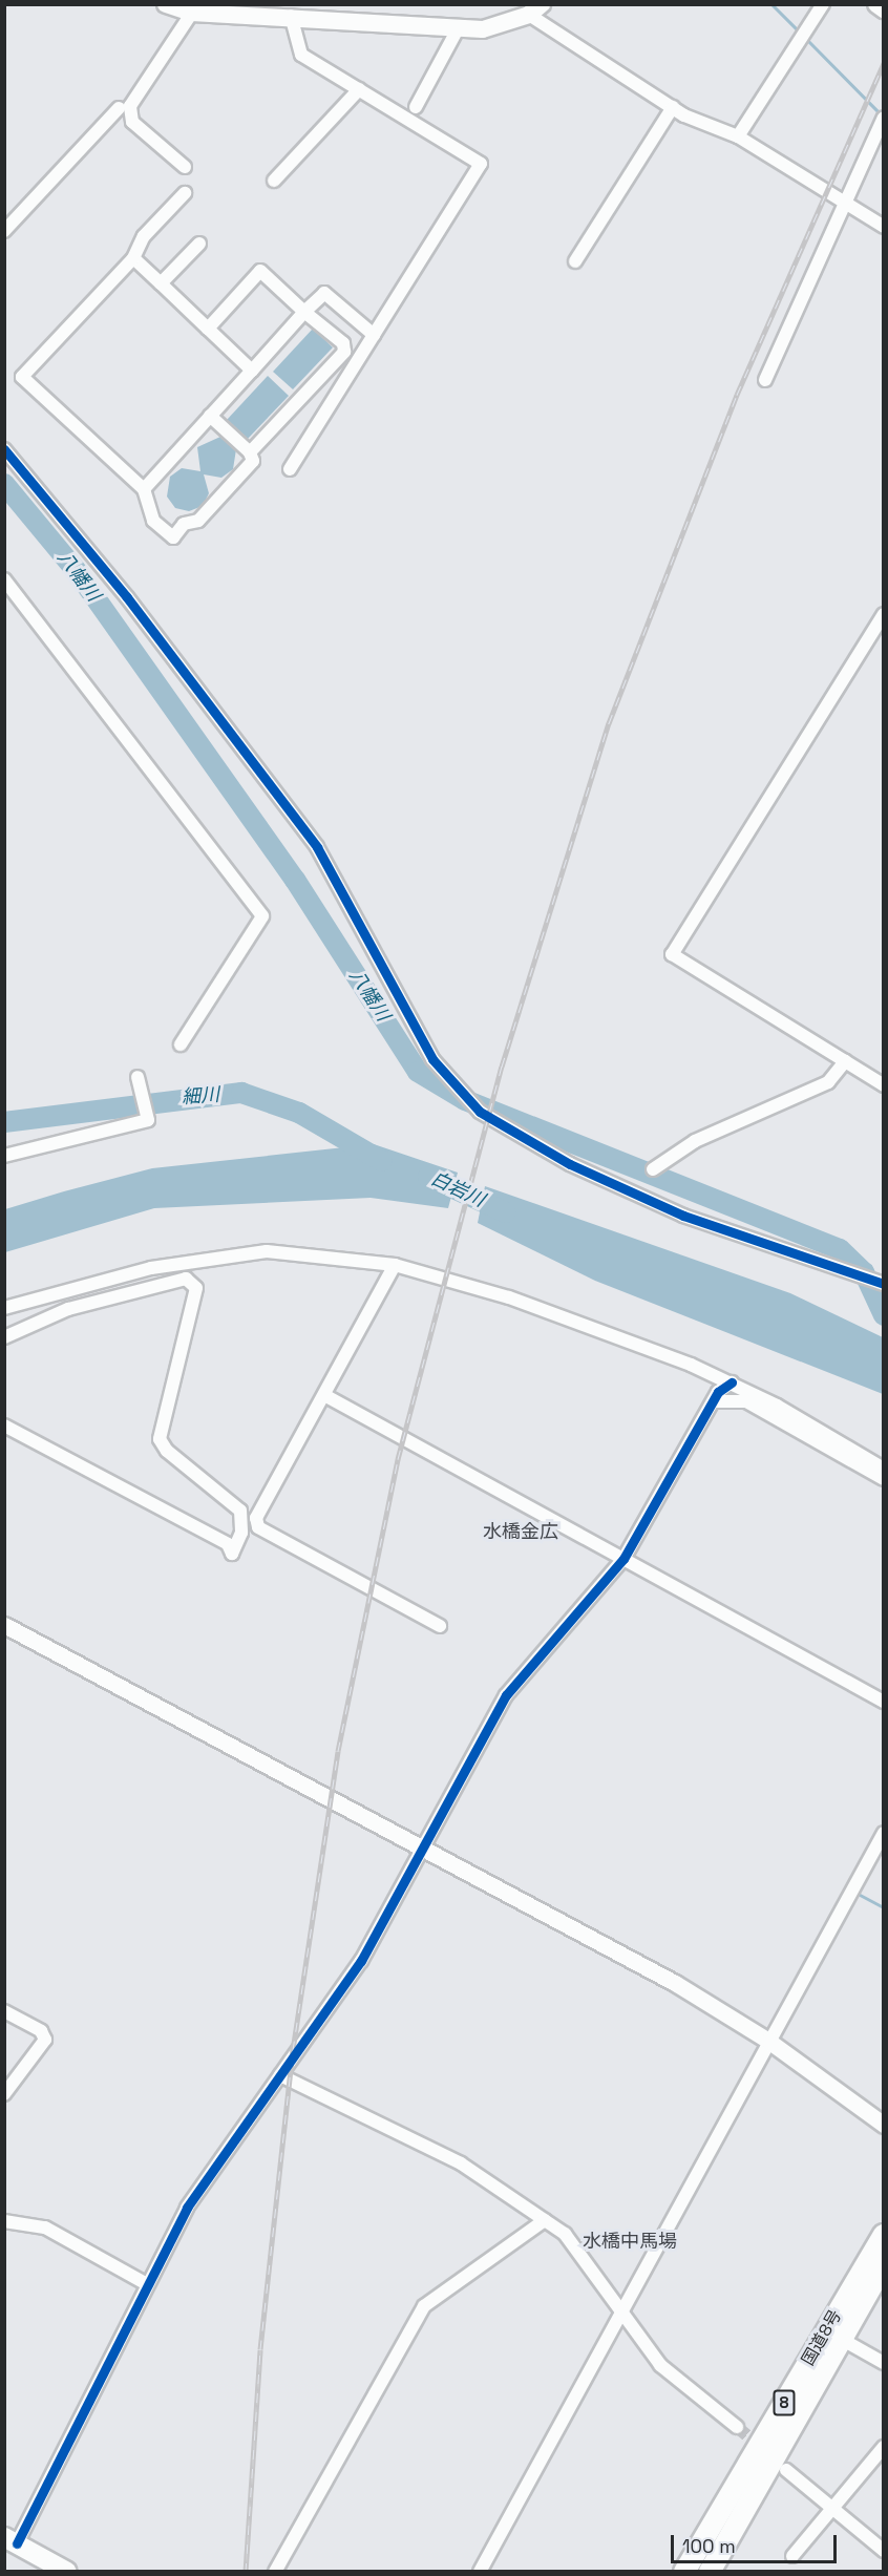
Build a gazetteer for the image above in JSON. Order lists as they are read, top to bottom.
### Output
{
  "streets": {
    "highway": ["国道8号", "8"]
  },
  "districts": ["水橋金広", "水橋中馬場"],
  "water": ["八幡川", "細川", "白岩川"],
  "scale_bar": "100 m"
}
